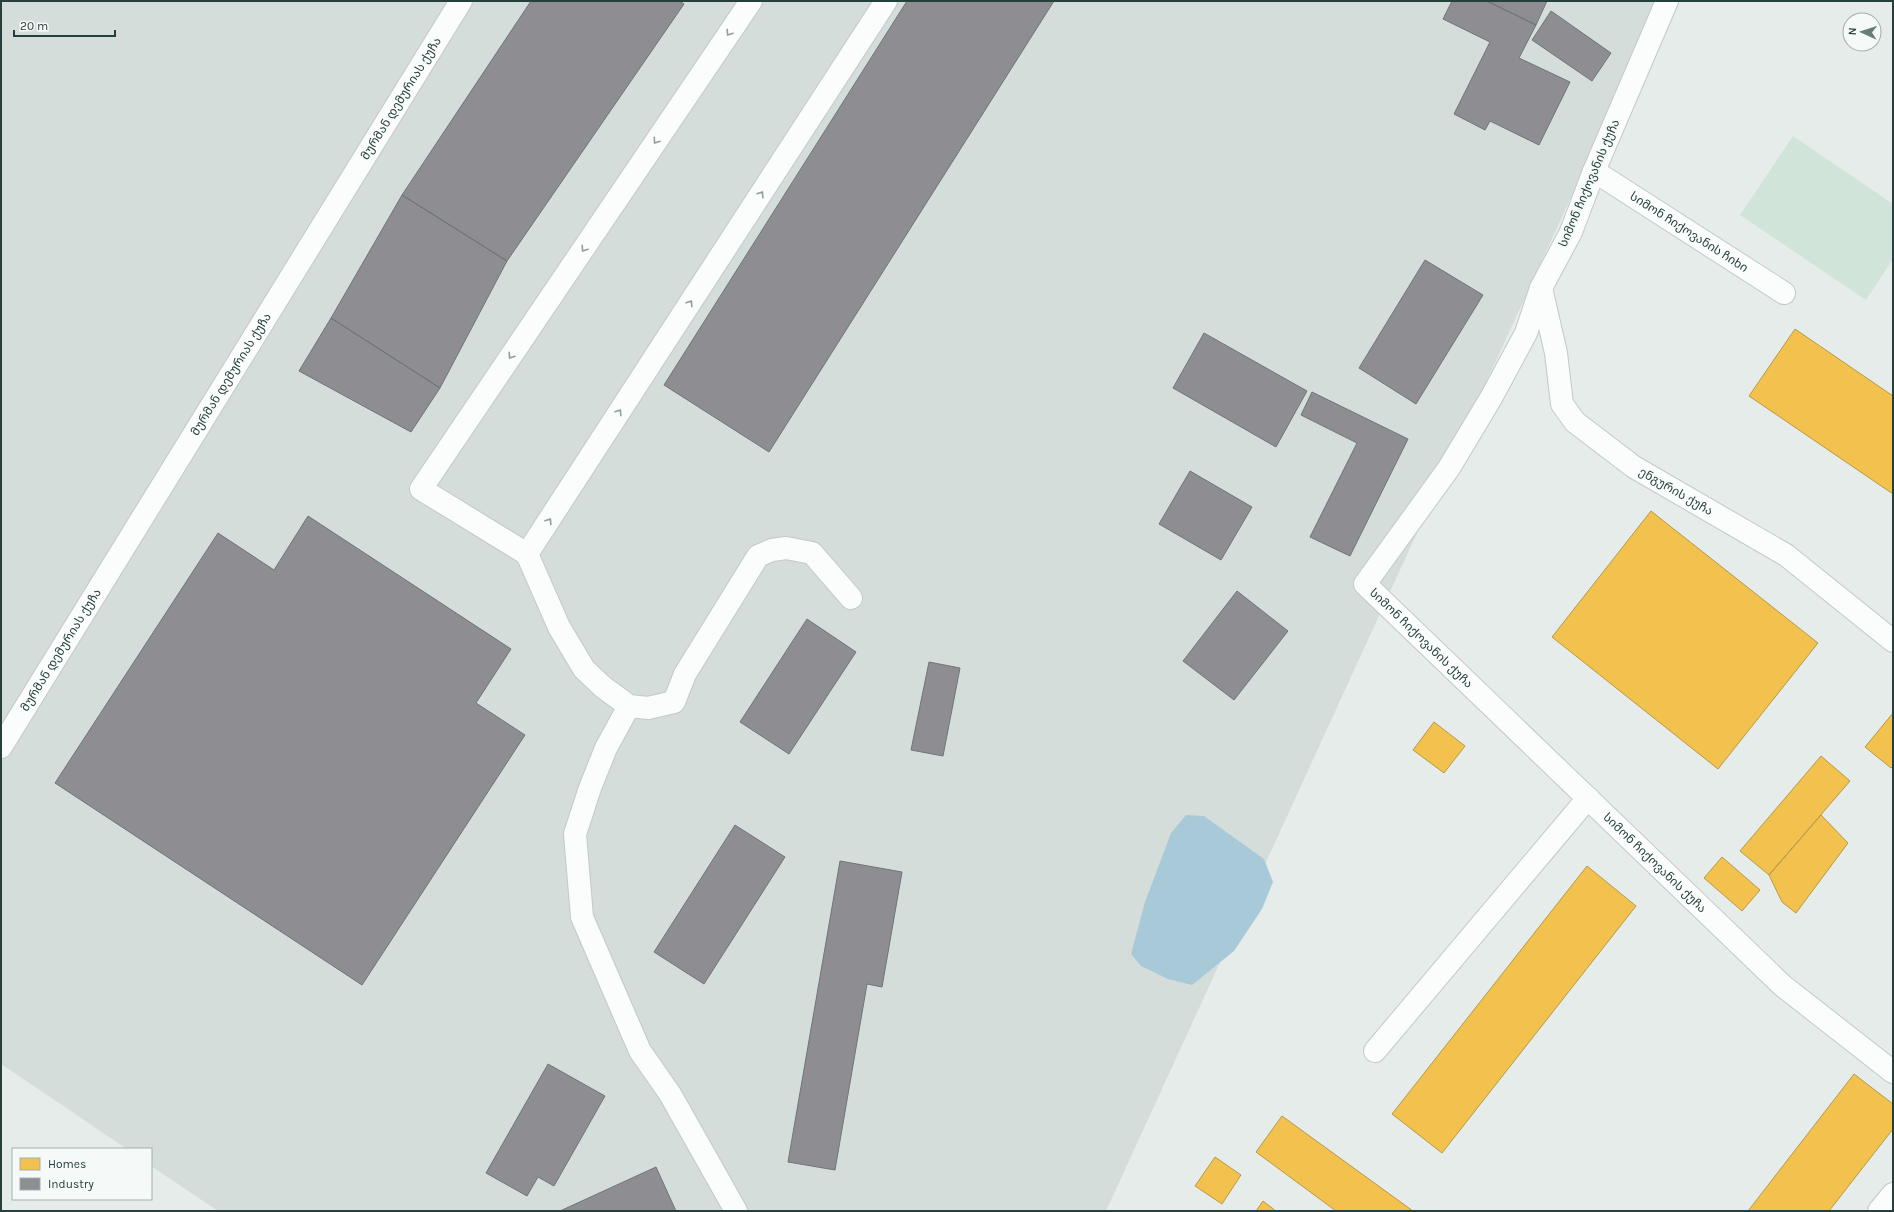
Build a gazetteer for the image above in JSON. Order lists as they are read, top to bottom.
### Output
{
  "streets": {
    "street": [
      "მურმან დემურიას ქუჩა",
      "სიმონ ჩიქოვანის ქუჩა",
      "სიმონ ჩიქოვანის ჩიხი",
      "ენგურის ქუჩა"
    ]
  },
  "crossings": [
    ["სიმონ ჩიქოვანის ქუჩა", "სიმონ ჩიქოვანის ჩიხი"],
    ["სიმონ ჩიქოვანის ქუჩა", "ენგურის ქუჩა"]
  ],
  "legend": ["Homes", "Industry"],
  "scale_bar": "20 m",
  "north": "left"
}
